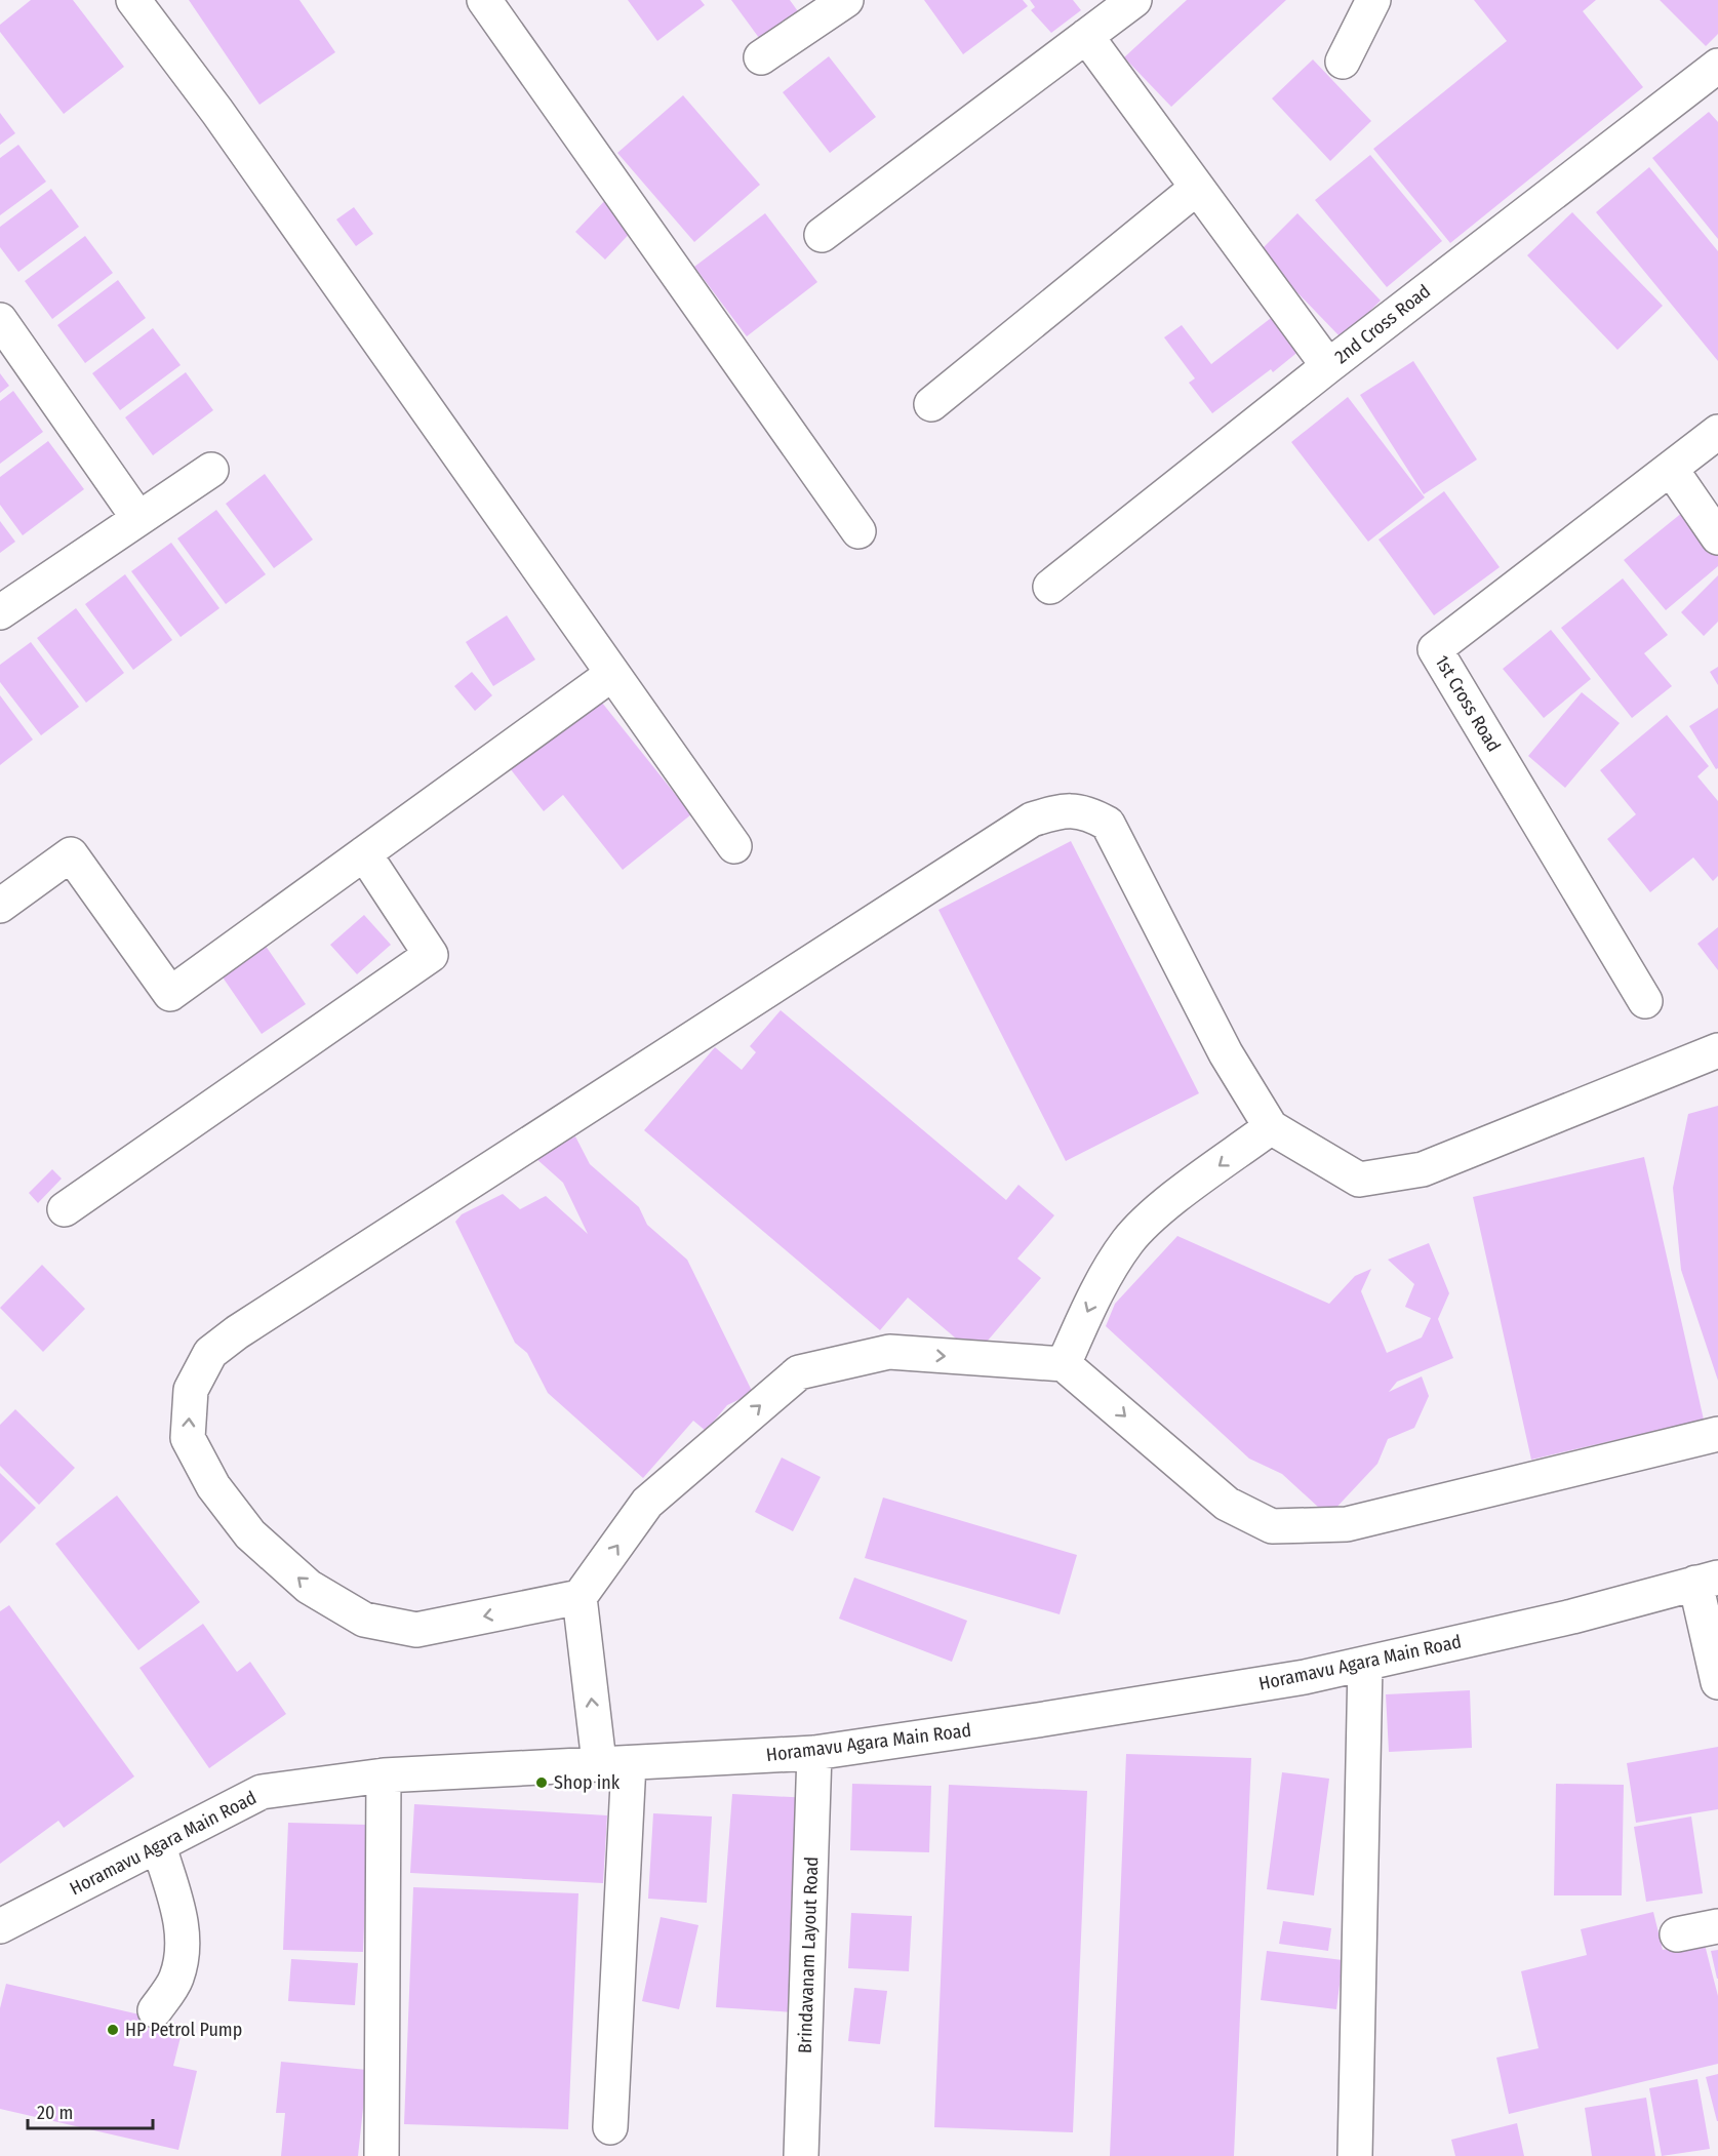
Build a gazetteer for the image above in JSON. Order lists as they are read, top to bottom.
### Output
{
  "streets": {
    "street": [
      "2nd Cross Road",
      "1st Cross Road",
      "Horamavu Agara Main Road",
      "Brindavanam Layout Road"
    ]
  },
  "crossings": [
    ["Horamavu Agara Main Road", "Brindavanam Layout Road"]
  ],
  "places": ["Shop ink", "HP Petrol Pump"],
  "scale_bar": "20 m"
}
